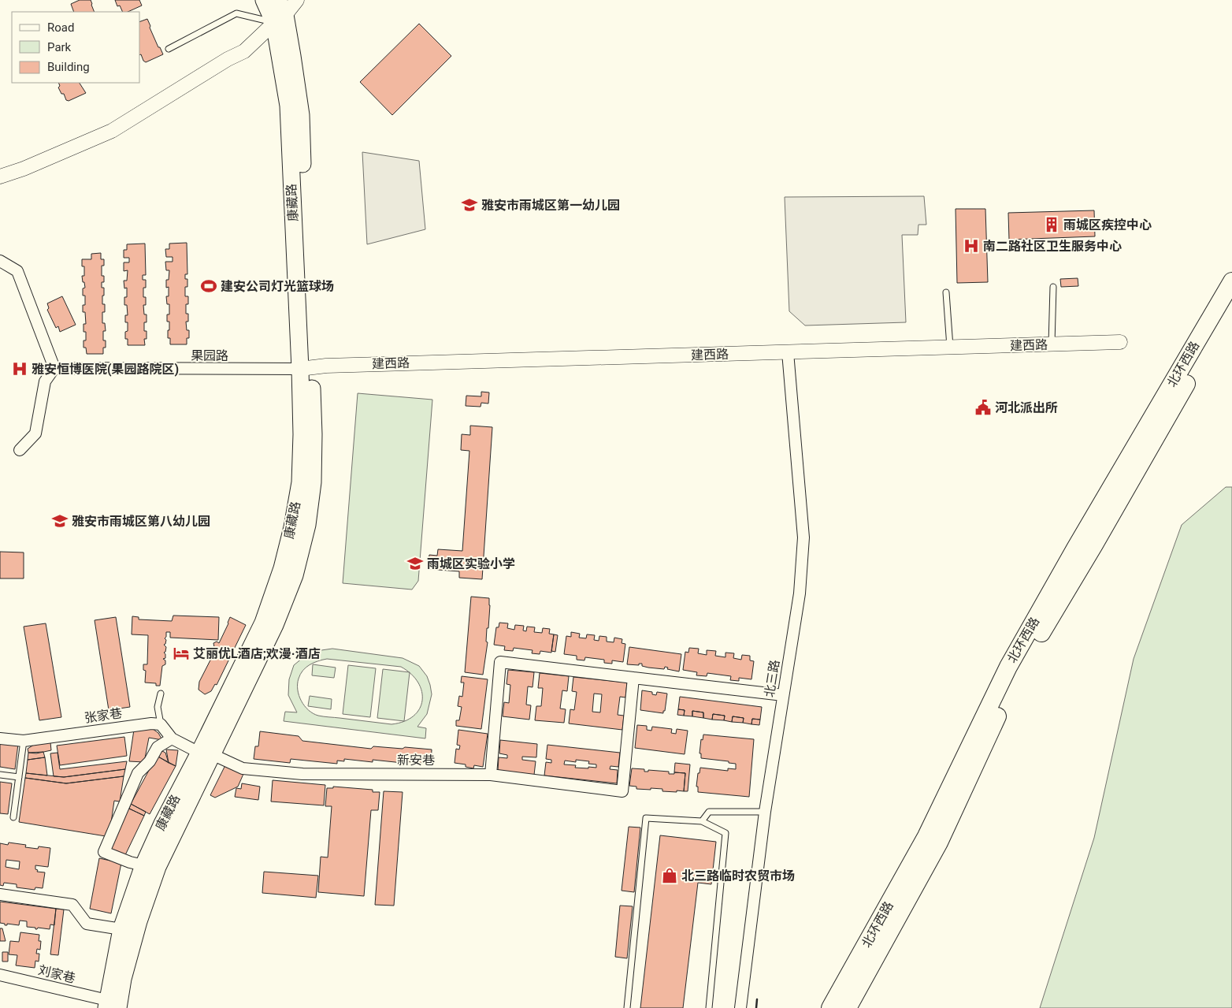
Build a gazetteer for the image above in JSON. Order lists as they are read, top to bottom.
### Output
{
  "streets": {
    "highway": ["北环西路"],
    "main road": ["康藏路"],
    "street": [
      "建西路",
      "果园路",
      "北三路",
      "张家巷",
      "新安巷",
      "刘家巷"
    ]
  },
  "crossings": [
    ["康藏路", "建西路"],
    ["康藏路", "果园路"],
    ["康藏路", "新安巷"],
    ["康藏路", "刘家巷"],
    ["建西路", "果园路"],
    ["建西路", "北三路"]
  ],
  "places": {
    "school or university": ["雅安市雨城区第一幼儿园", "雅安市雨城区第八幼儿园", "雨城区实验小学"],
    "building": ["雨城区疾控中心"],
    "hospital": ["南二路社区卫生服务中心", "雅安恒博医院(果园路院区)"],
    "sports": ["建安公司灯光篮球场"],
    "public building": ["河北派出所"],
    "hotel": ["艾丽优L酒店;欢漫·酒店"],
    "shop": ["北三路临时农贸市场"]
  },
  "legend": ["Road", "Park", "Building"]
}
